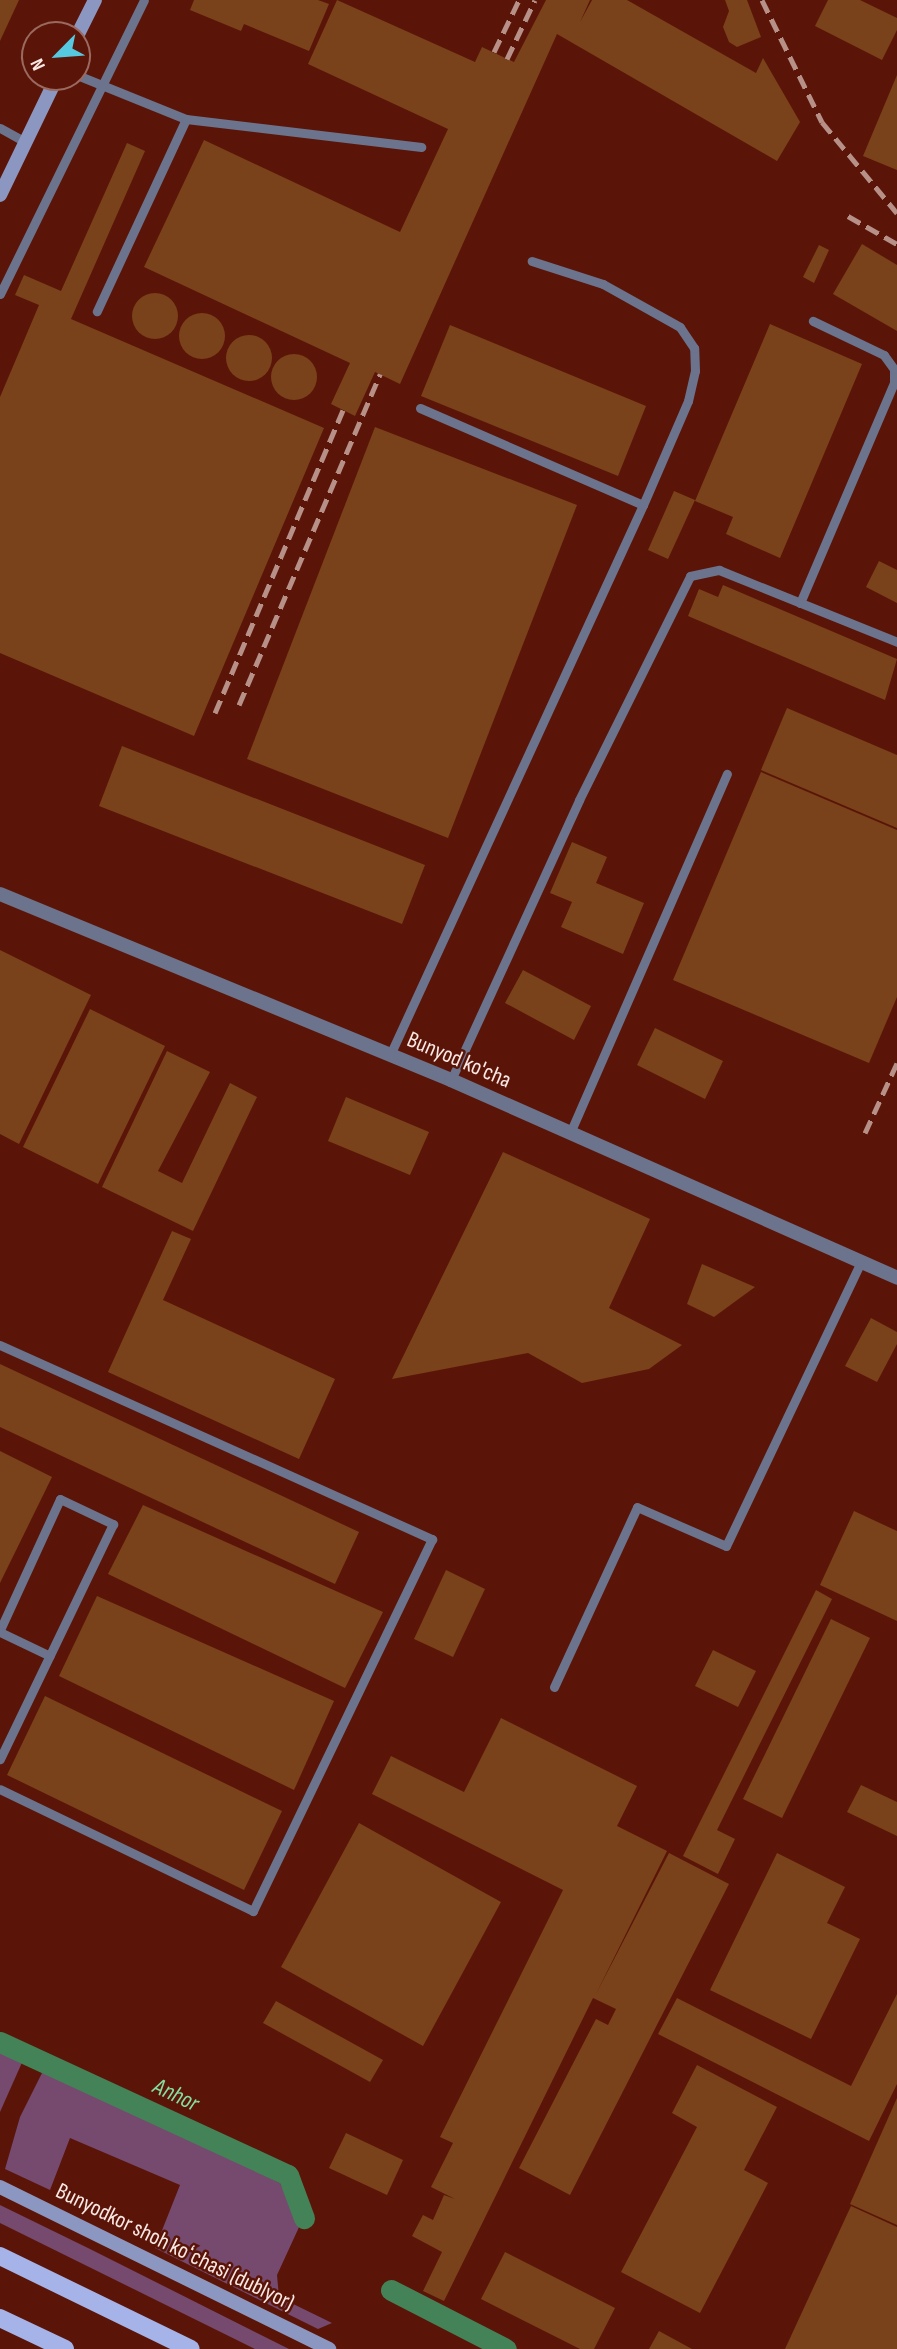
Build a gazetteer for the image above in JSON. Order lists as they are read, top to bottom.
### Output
{
  "streets": {
    "street": ["Bunyod ko'cha", "Bunyodkor shoh koʻchasi (dublyor)"]
  },
  "water": ["Anhor"],
  "north": "bottom left"
}
